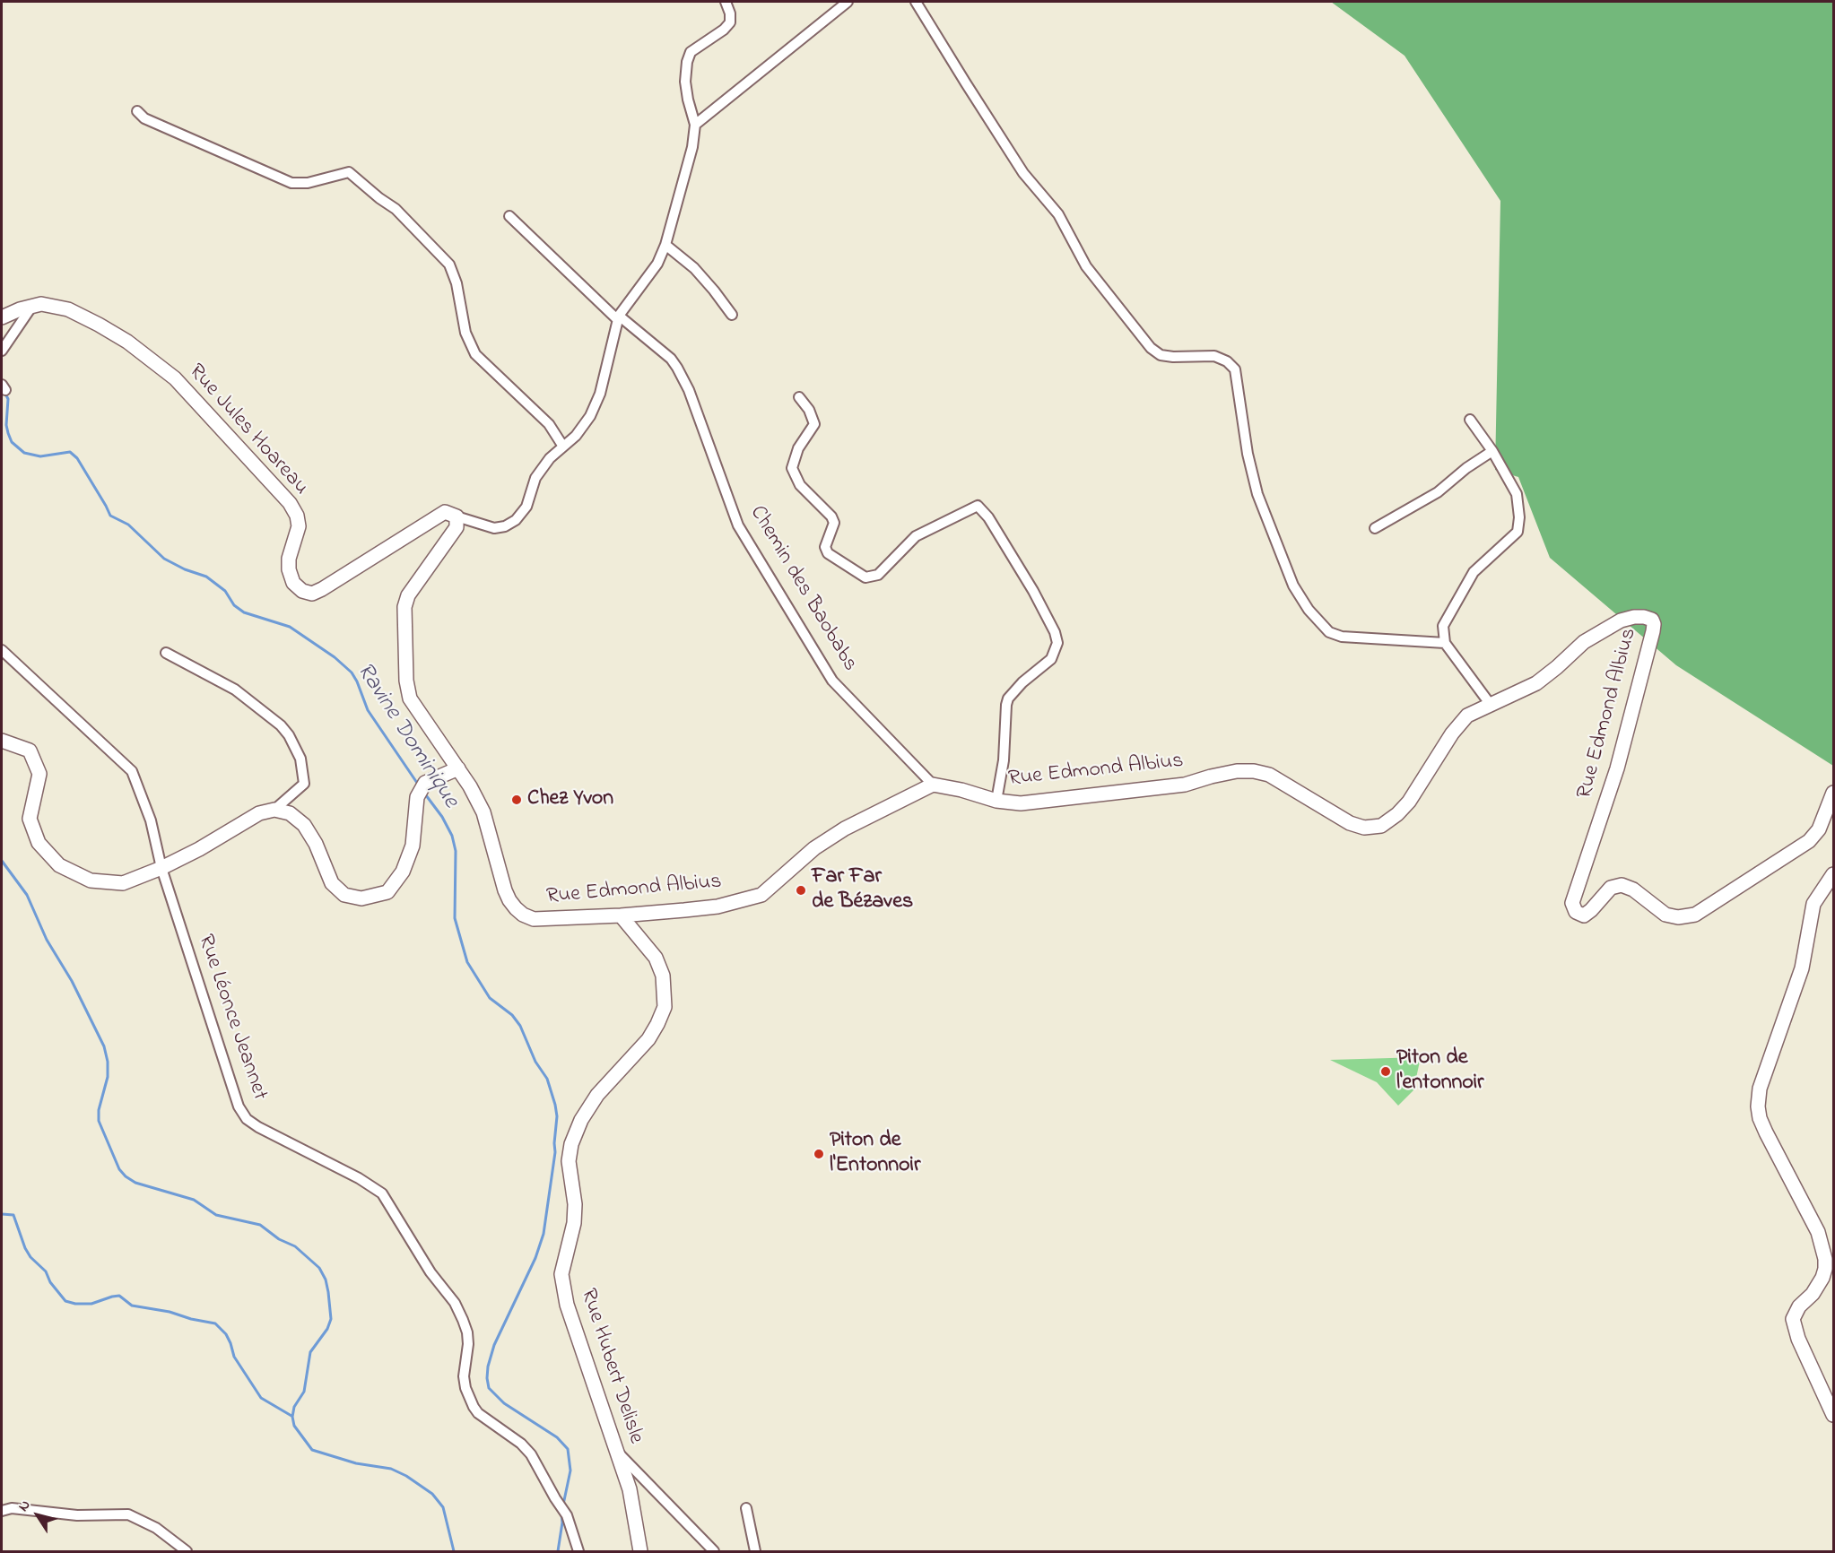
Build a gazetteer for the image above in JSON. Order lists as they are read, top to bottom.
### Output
{
  "streets": {
    "main road": ["Rue Jules Hoareau", "Rue Edmond Albius", "Rue Hubert Delisle"],
    "street": ["Chemin des Baobabs", "Rue Léonce Jeannet"]
  },
  "crossings": [
    ["Chemin des Baobabs", "Rue Edmond Albius"],
    ["Rue Edmond Albius", "Rue Hubert Delisle"]
  ],
  "water": ["Ravine Dominique"],
  "places": [
    "Chez Yvon",
    "Far Far de Bézaves",
    "Piton de l'entonnoir",
    "Piton de l'Entonnoir"
  ],
  "north": "top left"
}
